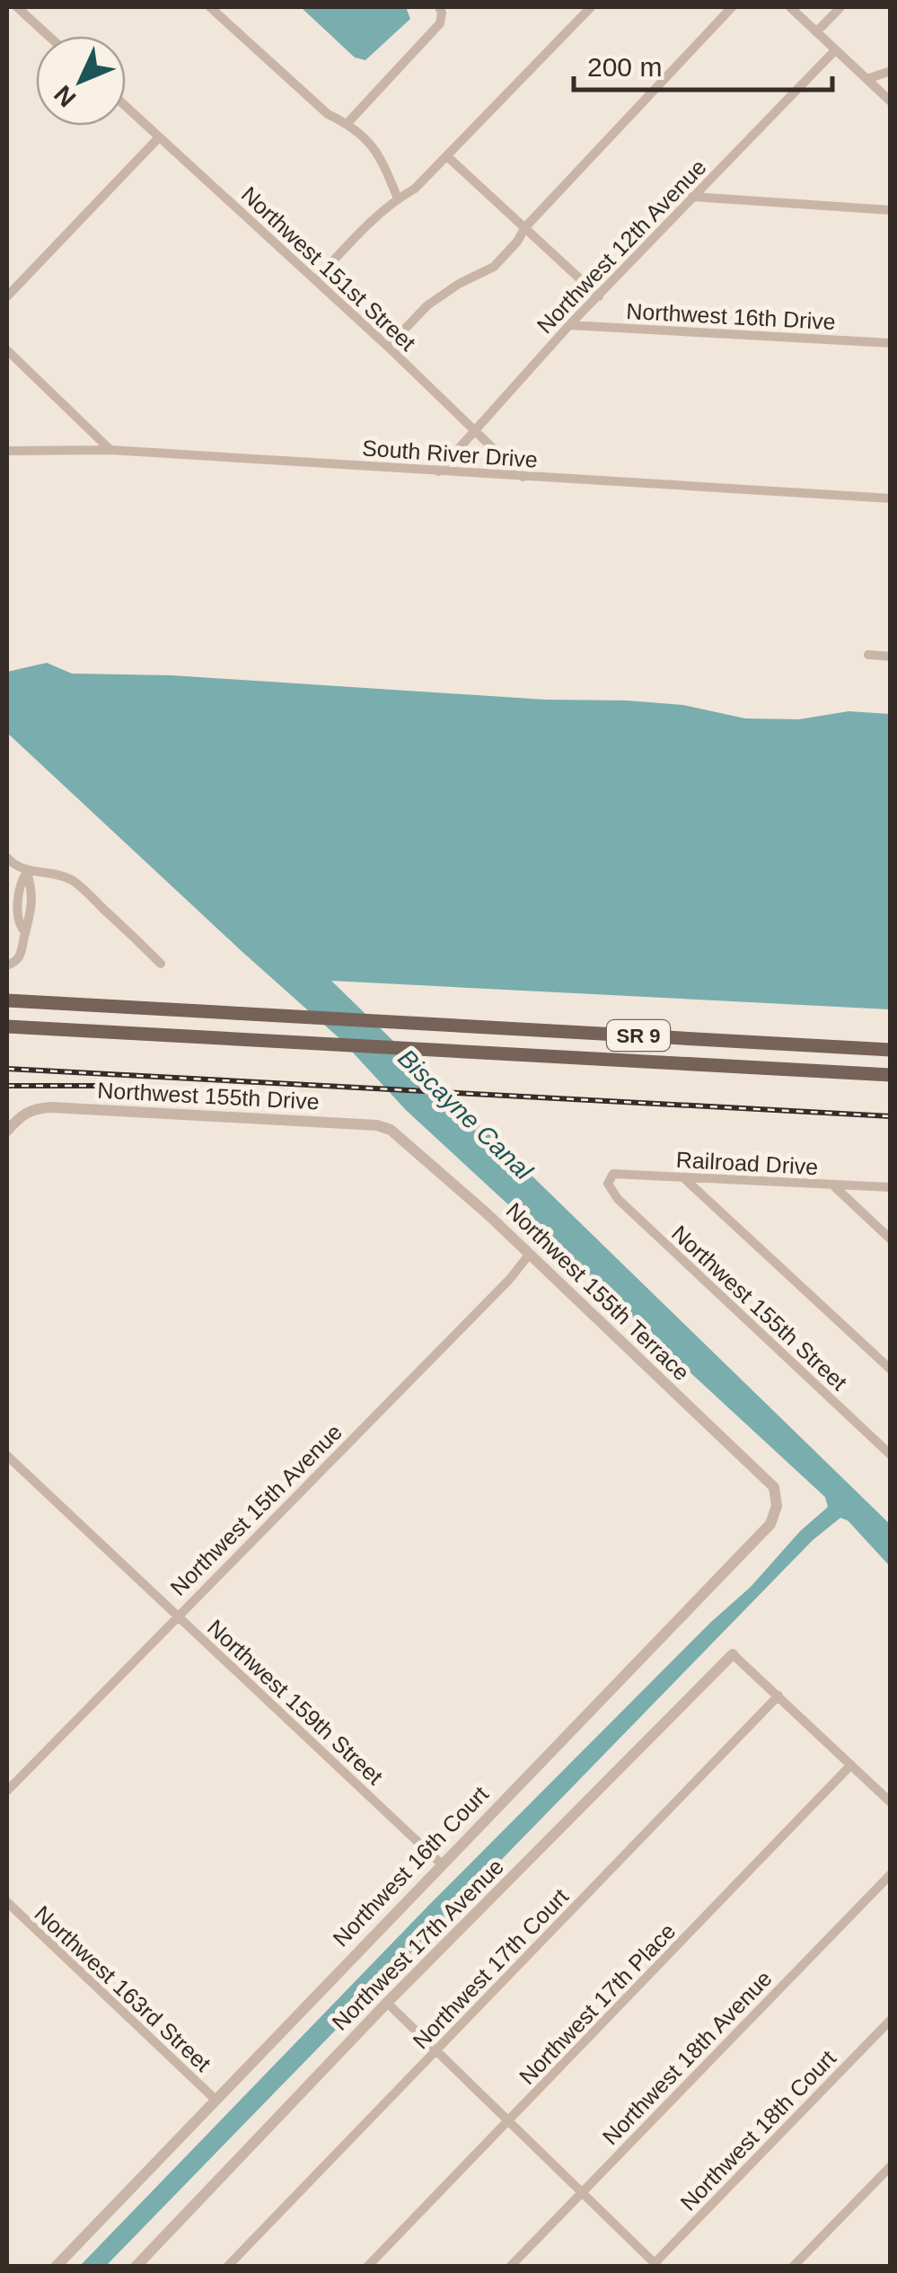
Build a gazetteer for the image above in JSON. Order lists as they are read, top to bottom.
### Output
{
  "streets": {
    "main road": ["SR 9"],
    "street": [
      "Northwest 12th Avenue",
      "Northwest 151st Street",
      "Northwest 16th Drive",
      "South River Drive",
      "Northwest 155th Drive",
      "Railroad Drive",
      "Northwest 155th Terrace",
      "Northwest 155th Street",
      "Northwest 15th Avenue",
      "Northwest 159th Street",
      "Northwest 16th Court",
      "Northwest 17th Avenue",
      "Northwest 17th Court",
      "Northwest 163rd Street",
      "Northwest 17th Place",
      "Northwest 18th Avenue",
      "Northwest 18th Court"
    ]
  },
  "crossings": [
    ["Northwest 12th Avenue", "Northwest 151st Street"],
    ["Northwest 12th Avenue", "Northwest 16th Drive"],
    ["Northwest 12th Avenue", "South River Drive"],
    ["Northwest 151st Street", "South River Drive"],
    ["Northwest 155th Drive", "Northwest 155th Terrace"],
    ["Railroad Drive", "Northwest 155th Street"],
    ["Northwest 155th Terrace", "Northwest 15th Avenue"],
    ["Northwest 155th Terrace", "Northwest 16th Court"],
    ["Northwest 15th Avenue", "Northwest 159th Street"],
    ["Northwest 159th Street", "Northwest 16th Court"],
    ["Northwest 16th Court", "Northwest 163rd Street"]
  ],
  "water": ["Biscayne Canal"],
  "scale_bar": "200 m",
  "north": "bottom left"
}
